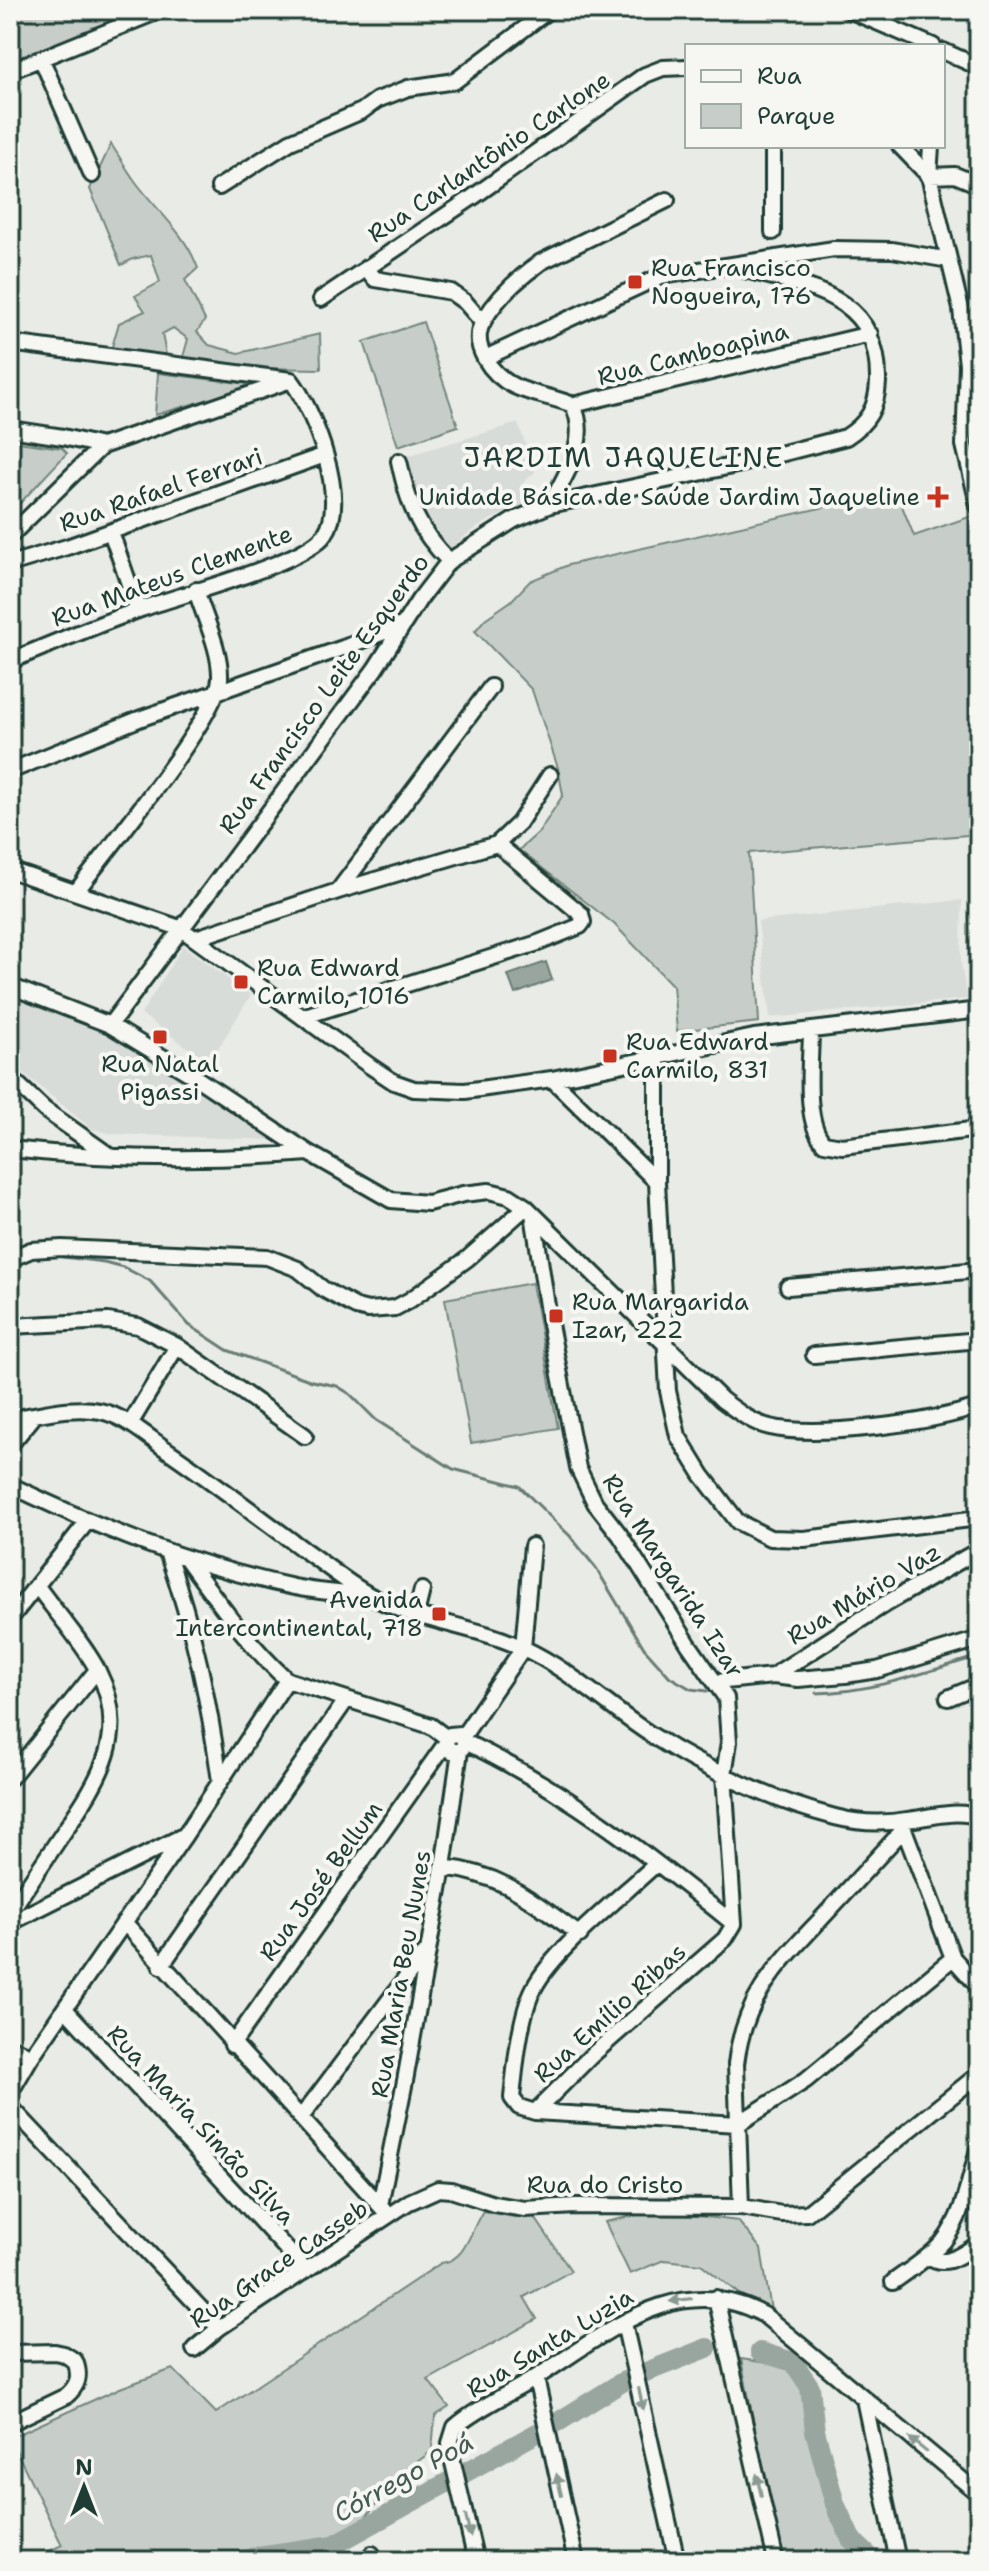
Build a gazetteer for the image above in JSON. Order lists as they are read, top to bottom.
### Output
{
  "streets": {
    "street": [
      "Rua Carlantônio Carlone",
      "Rua Camboapina",
      "Rua Rafael Ferrari",
      "Rua Mateus Clemente",
      "Rua Francisco Leite Esquerdo",
      "Rua Margarida Izar",
      "Rua Mário Vaz",
      "Rua José Bellum",
      "Rua Maria Beu Nunes",
      "Rua Emílio Ribas",
      "Rua Maria Simão Silva",
      "Rua do Cristo",
      "Rua Grace Casseb",
      "Rua Santa Luzia"
    ]
  },
  "crossings": [
    ["Rua Camboapina", "Rua Francisco Leite Esquerdo"],
    ["Rua Rafael Ferrari", "Rua Mateus Clemente"],
    ["Rua Margarida Izar", "Rua Emílio Ribas"],
    ["Rua Maria Beu Nunes", "Rua do Cristo"],
    ["Rua Maria Beu Nunes", "Rua Grace Casseb"],
    ["Rua Maria Simão Silva", "Rua Grace Casseb"],
    ["Rua do Cristo", "Rua Grace Casseb"]
  ],
  "districts": ["JARDIM JAQUELINE"],
  "water": ["Córrego Poá"],
  "places": {
    "transit": [
      "Rua Francisco Nogueira, 176",
      "Rua Edward Carmilo, 1016",
      "Rua Natal Pigassi",
      "Rua Edward Carmilo, 831",
      "Rua Margarida Izar, 222",
      "Avenida Intercontinental, 718"
    ],
    "health": ["Unidade Básica de Saúde Jardim Jaqueline"]
  },
  "legend": ["Rua", "Parque"],
  "north": "top"
}
